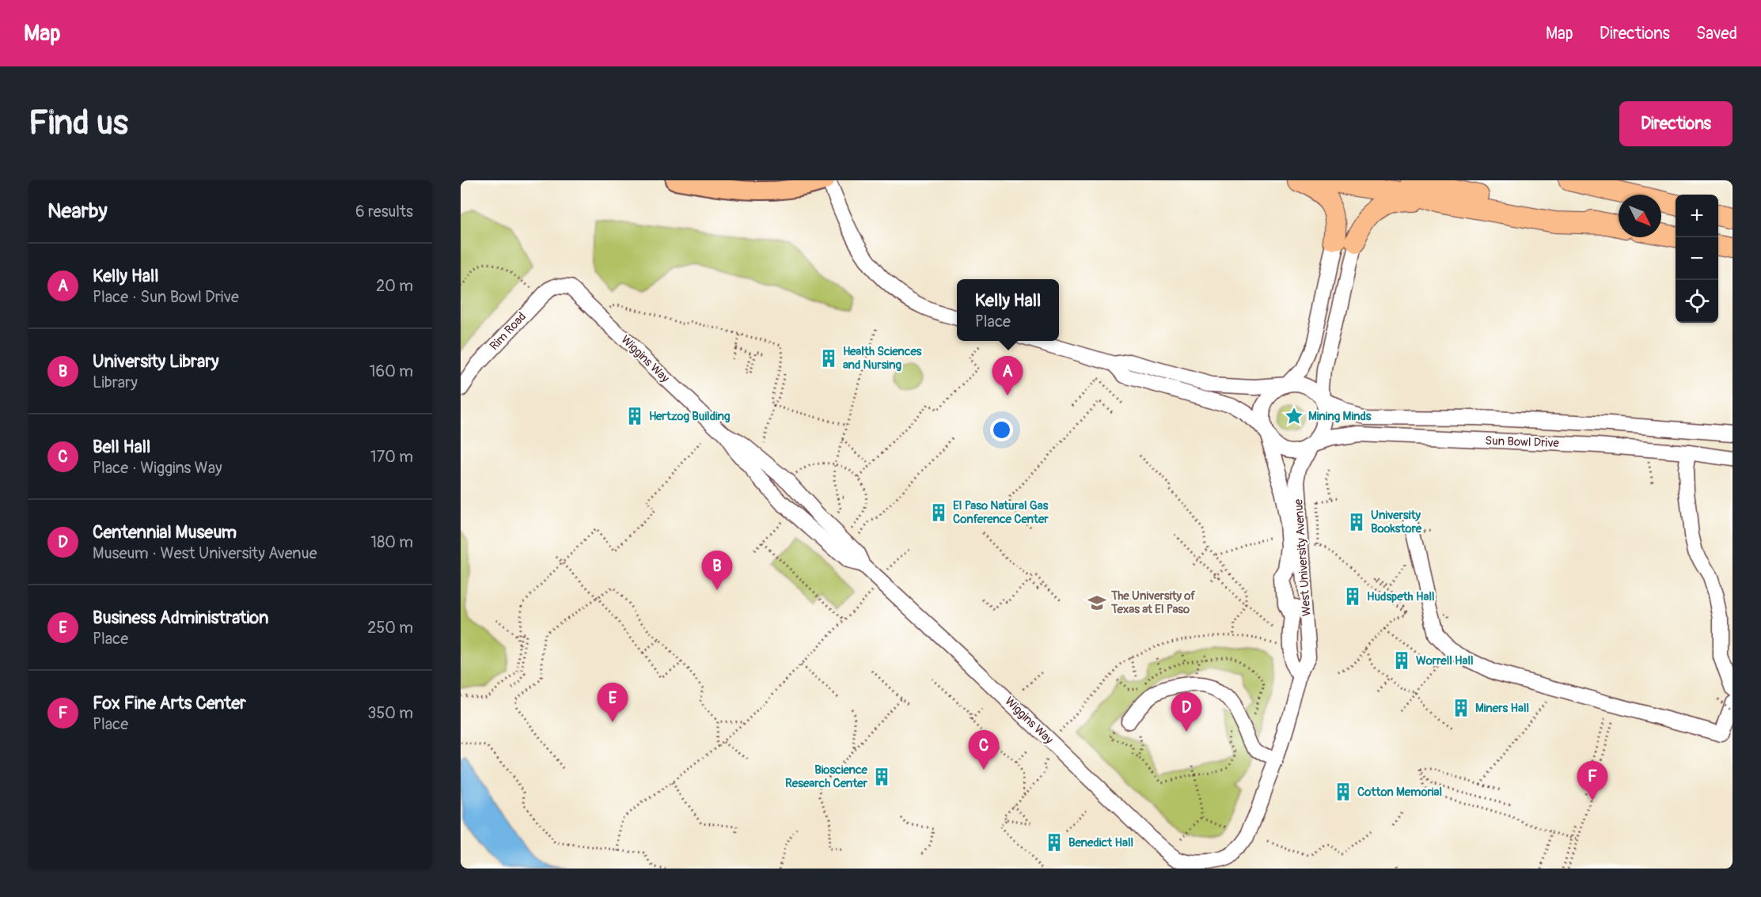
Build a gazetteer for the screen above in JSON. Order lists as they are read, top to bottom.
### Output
{
  "streets": {
    "street": [
      "Rim Road",
      "Wiggins Way",
      "Sun Bowl Drive",
      "West University Avenue"
    ]
  },
  "crossings": [
    ["Rim Road", "Wiggins Way"],
    ["Wiggins Way", "West University Avenue"],
    ["Sun Bowl Drive", "West University Avenue"]
  ],
  "places": {
    "building": [
      "Health Sciences and Nursing",
      "Hertzog Building",
      "El Paso Natural Gas Conference Center",
      "University Bookstore",
      "Hudspeth Hall",
      "Worrell Hall",
      "Miners Hall",
      "Bioscience Research Center",
      "Cotton Memorial",
      "Benedict Hall"
    ],
    "place": ["Mining Minds"],
    "school or university": ["The University of Texas at El Paso"]
  },
  "north": "bottom right",
  "page": {
    "header": "Map",
    "nav": ["Map", "Directions", "Saved"],
    "buttons": "Directions",
    "title": "Find us",
    "heading": ["Nearby", "6 results"],
    "map_buttons": ["+", "−"],
    "list": [
      {
        "mark": "A",
        "name": "Kelly Hall",
        "note": "Place · Sun Bowl Drive",
        "value": "20 m"
      },
      {
        "mark": "B",
        "name": "University Library",
        "note": "Library",
        "value": "160 m"
      },
      {
        "mark": "C",
        "name": "Bell Hall",
        "note": "Place · Wiggins Way",
        "value": "170 m"
      },
      {
        "mark": "D",
        "name": "Centennial Museum",
        "note": "Museum · West University Avenue",
        "value": "180 m"
      },
      {
        "mark": "E",
        "name": "Business Administration",
        "note": "Place",
        "value": "250 m"
      },
      {
        "mark": "F",
        "name": "Fox Fine Arts Center",
        "note": "Place",
        "value": "350 m"
      }
    ],
    "popup": ["Kelly Hall", "Place"],
    "pins": [
      "A",
      "B",
      "E",
      "D",
      "C",
      "F"
    ]
  }
}
